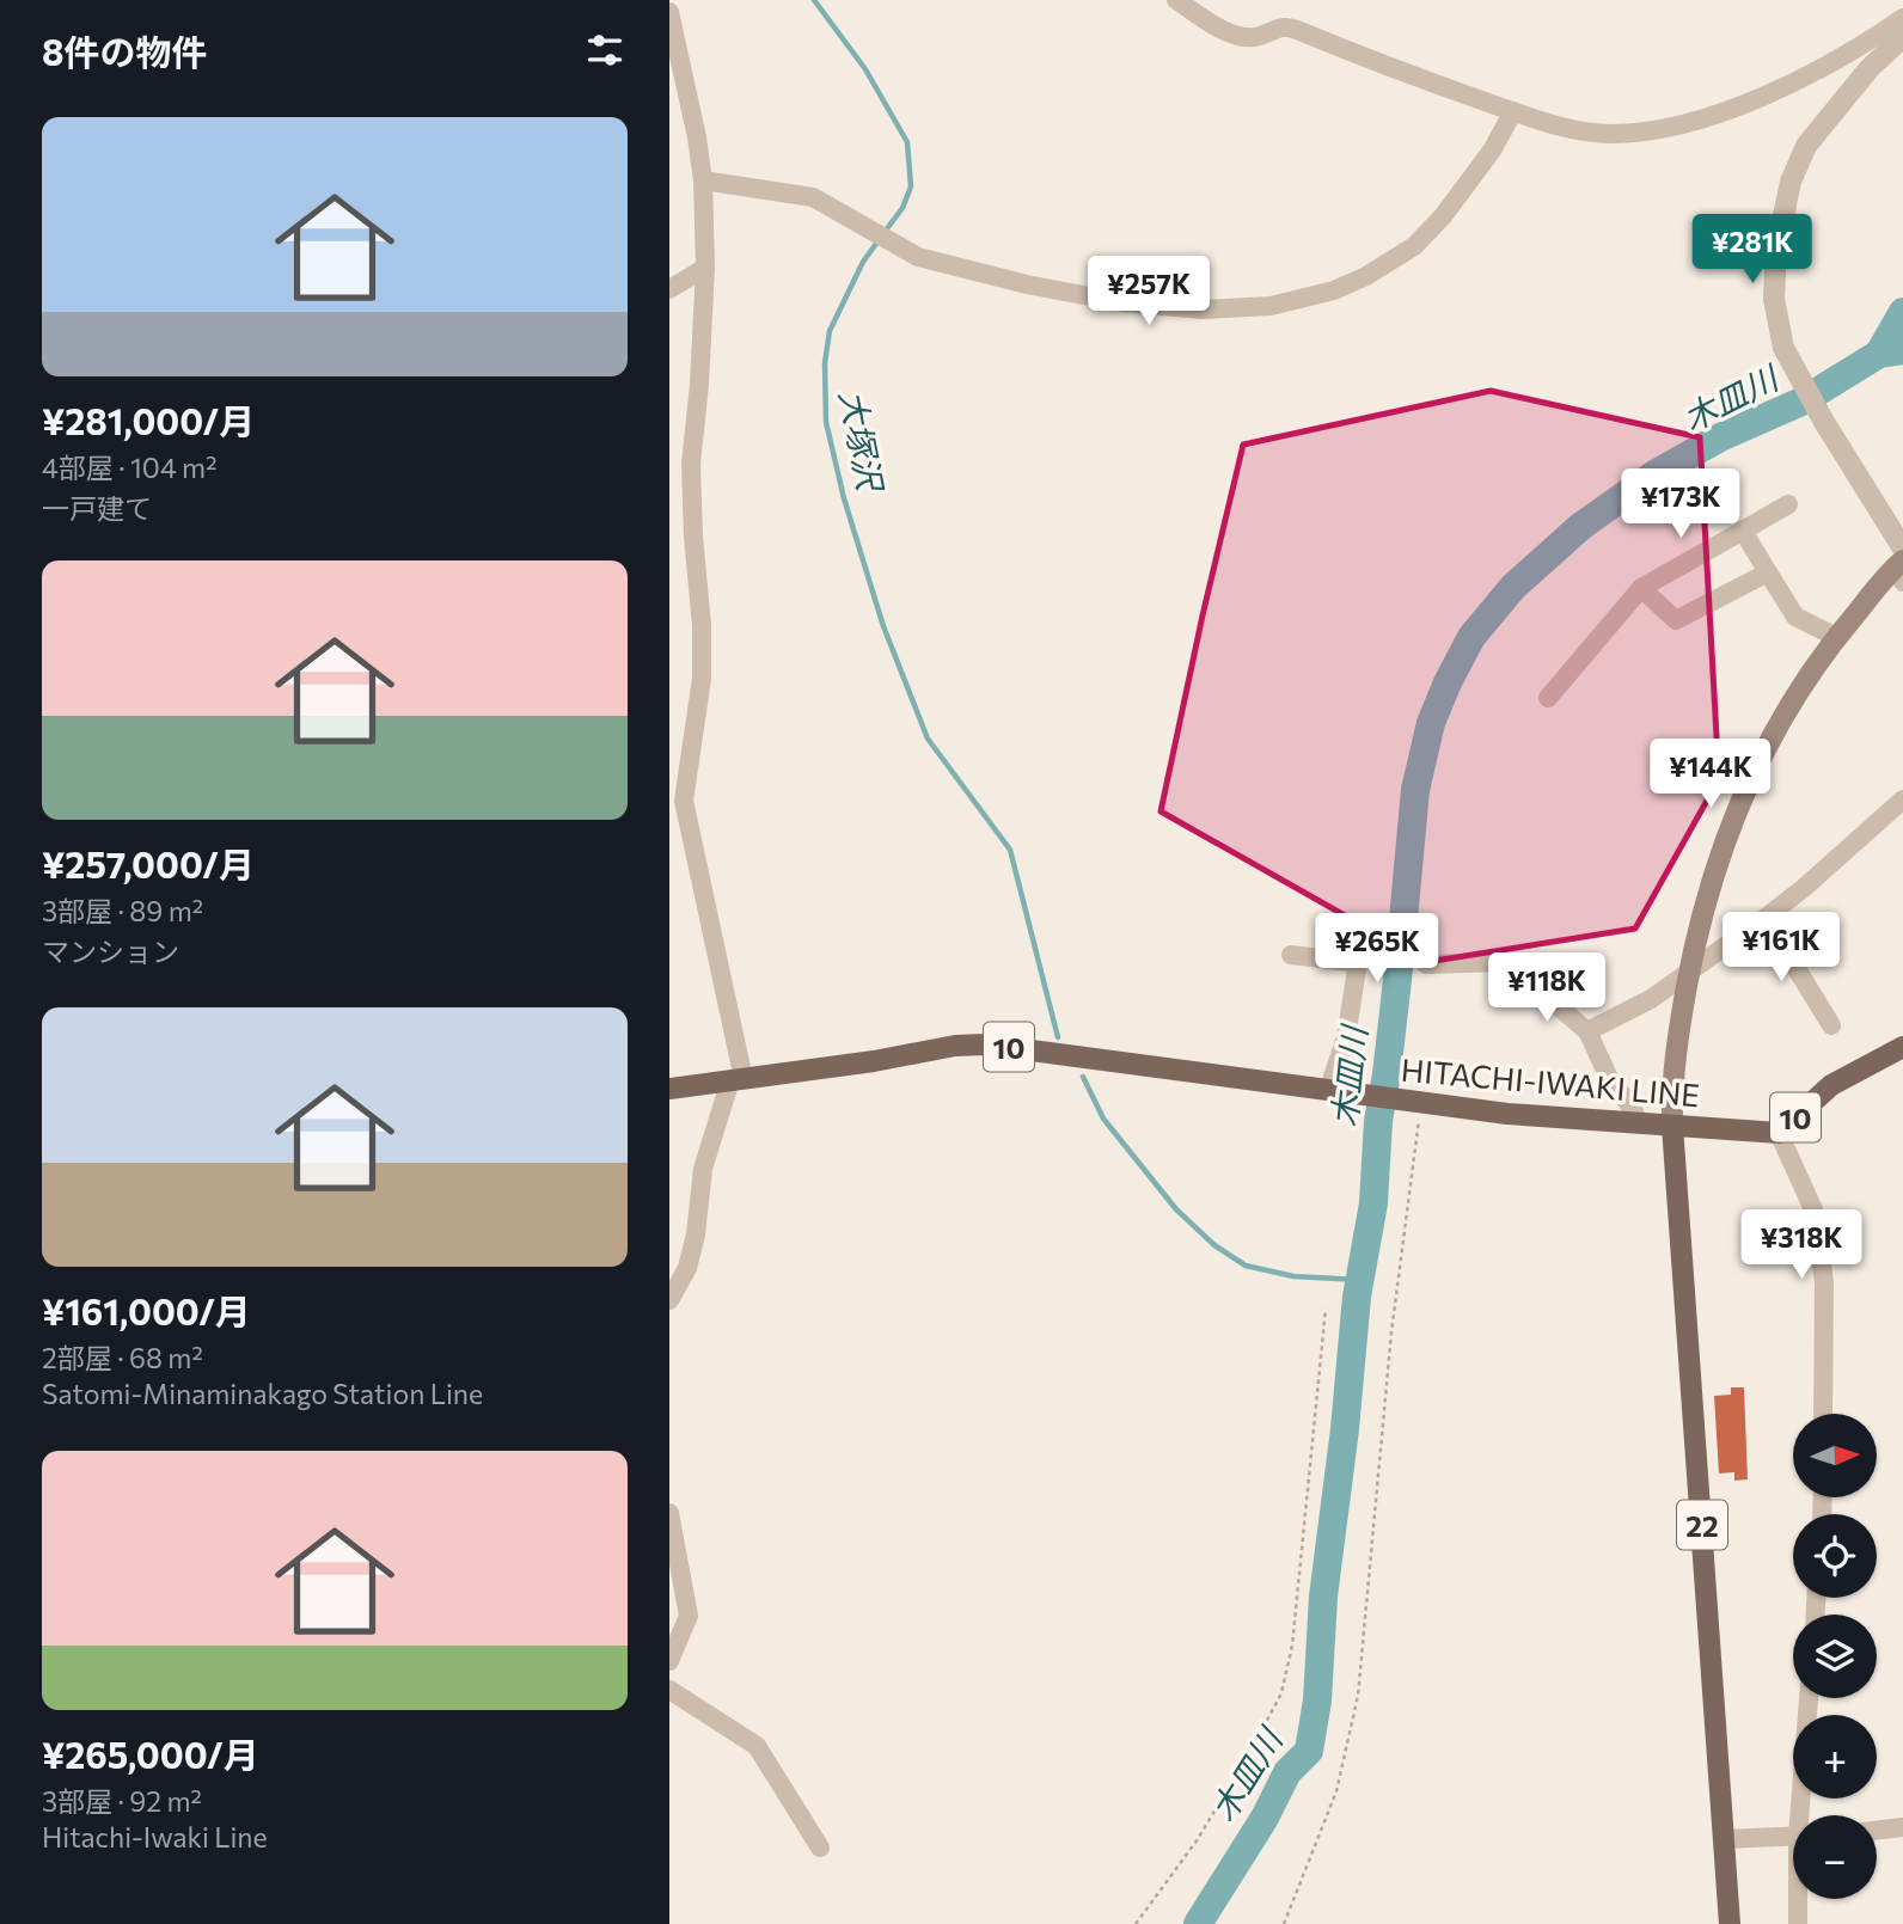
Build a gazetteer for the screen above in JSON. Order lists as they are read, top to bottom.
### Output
{
  "streets": {
    "main road": ["10", "HITACHI-IWAKI LINE", "22"]
  },
  "crossings": [
    ["10", "HITACHI-IWAKI LINE"],
    ["HITACHI-IWAKI LINE", "22"]
  ],
  "water": ["木皿川", "大塚沢"],
  "north": "right",
  "page": {
    "heading": "8件の物件",
    "list": [
      {
        "name": "¥281,000/月",
        "note": "4部屋 · 104 m² · 一戸建て"
      },
      {
        "name": "¥257,000/月",
        "note": "3部屋 · 89 m² · マンション"
      },
      {
        "name": "¥161,000/月",
        "note": "2部屋 · 68 m² · Satomi-Minaminakago Station Line"
      },
      {
        "name": "¥265,000/月",
        "note": "3部屋 · 92 m² · Hitachi-Iwaki Line"
      }
    ],
    "price": [
      "¥281K",
      "¥257K",
      "¥173K",
      "¥144K",
      "¥161K",
      "¥265K",
      "¥118K",
      "¥318K"
    ],
    "map_buttons": ["+", "−"]
  }
}
